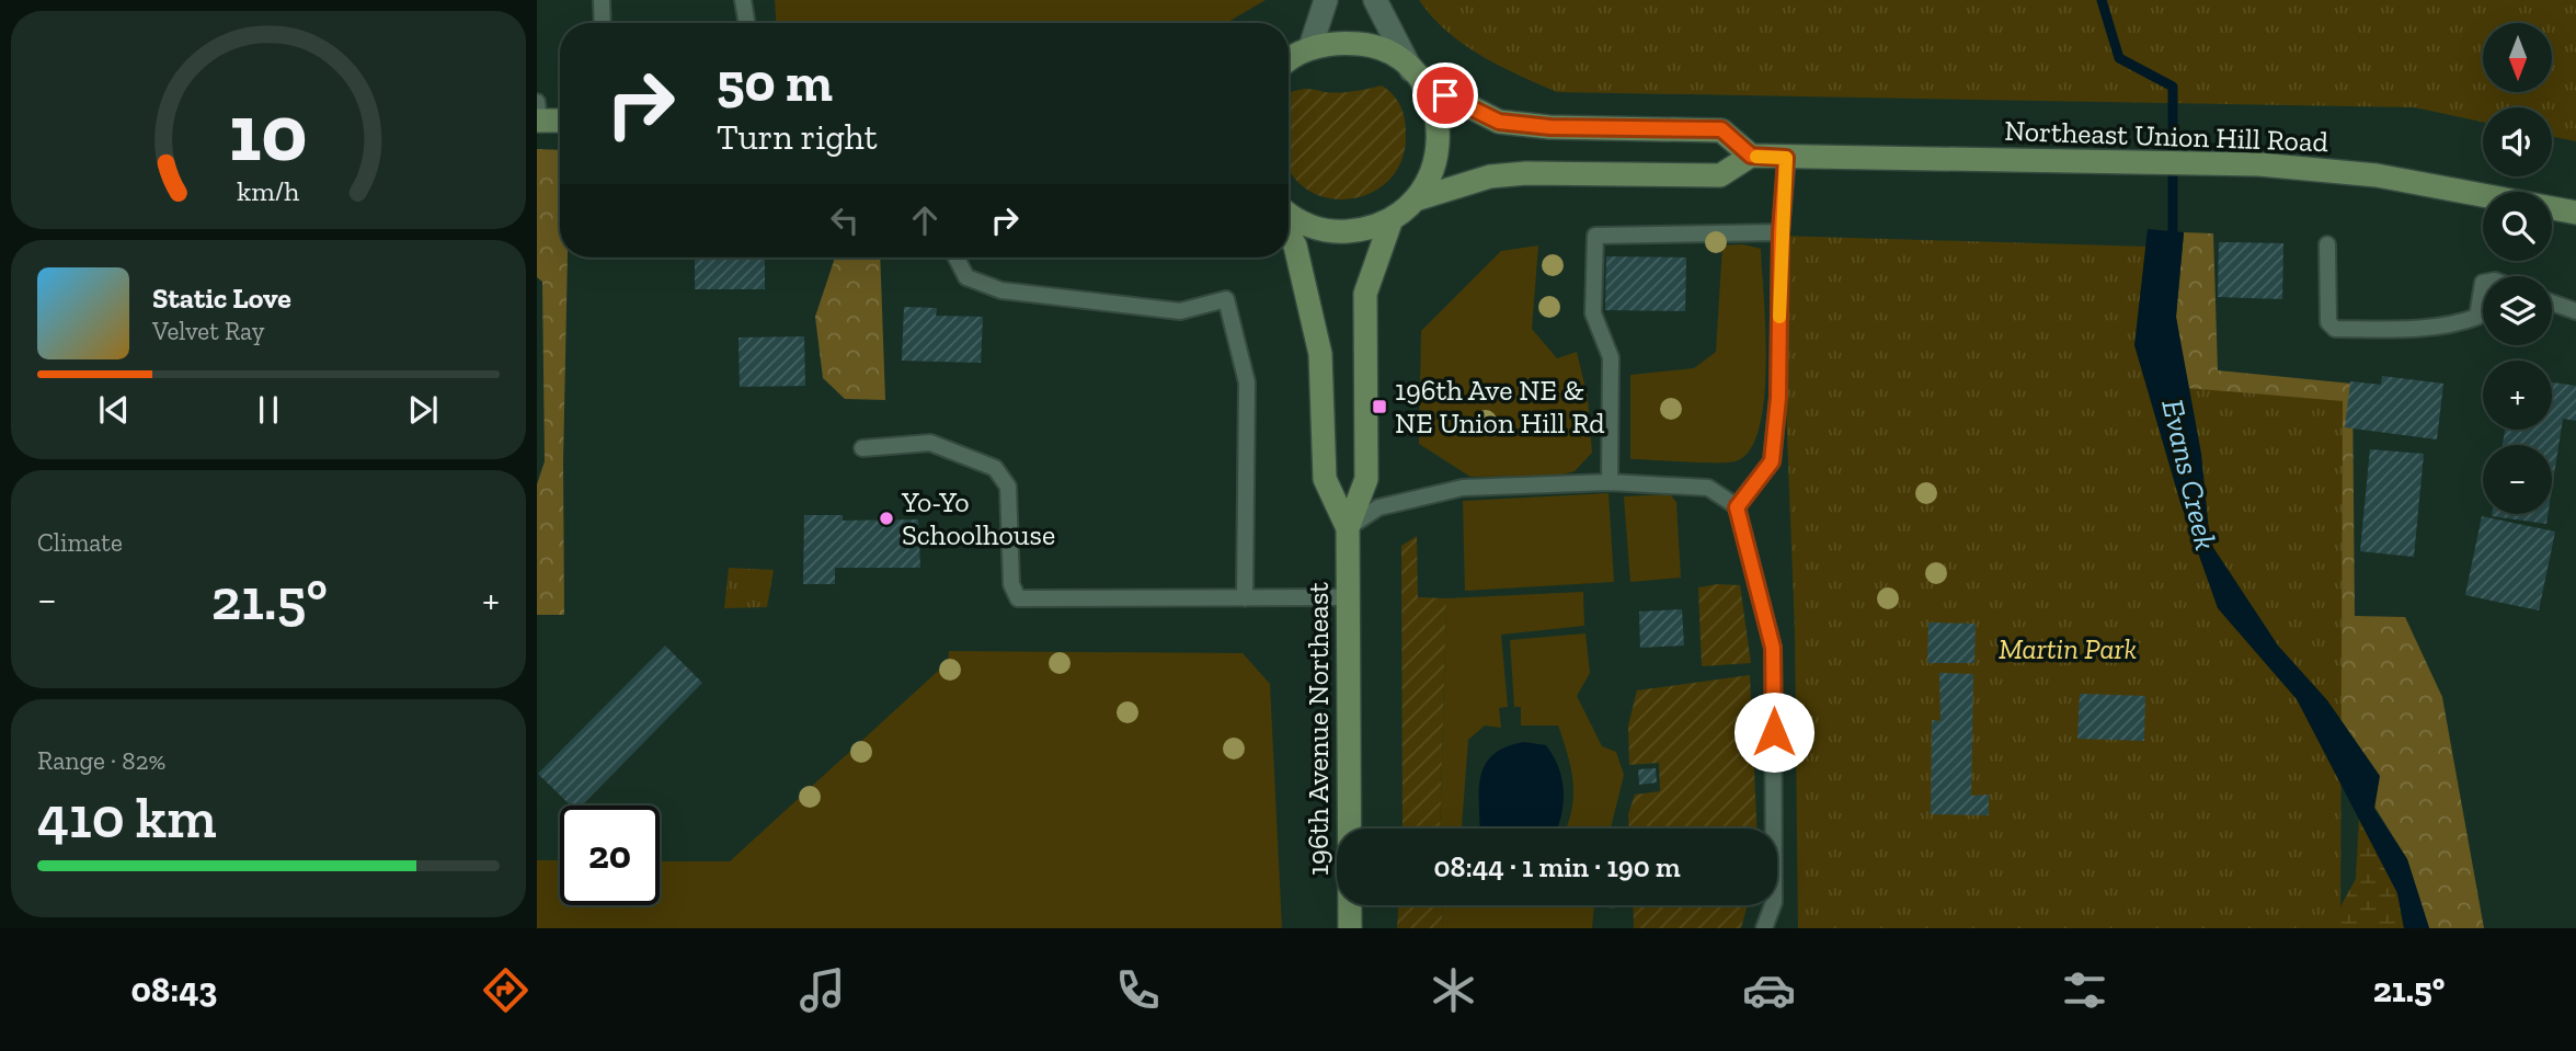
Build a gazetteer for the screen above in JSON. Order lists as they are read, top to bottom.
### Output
{
  "streets": {
    "main road": ["Northeast Union Hill Road", "196th Avenue Northeast"]
  },
  "water": ["Evans Creek"],
  "parks": ["Martin Park"],
  "places": {
    "transit": ["196th Ave NE & NE Union Hill Rd"],
    "other": ["Yo-Yo Schoolhouse"]
  },
  "north": "bottom",
  "page": {
    "map_buttons": ["+", "−"],
    "turn": ["50 m", "Turn right"],
    "song": ["Static Love", "Velvet Ray"],
    "tile": [
      "Climate",
      ["Range · 82%", "410 km"]
    ],
    "heat": ["−", "21.5°", "+"],
    "limit": "20",
    "trip": "08:44 · 1 min · 190 m",
    "tabs": ["08:43", "21.5°"],
    "gauge": ["10", "km/h"]
  }
}
